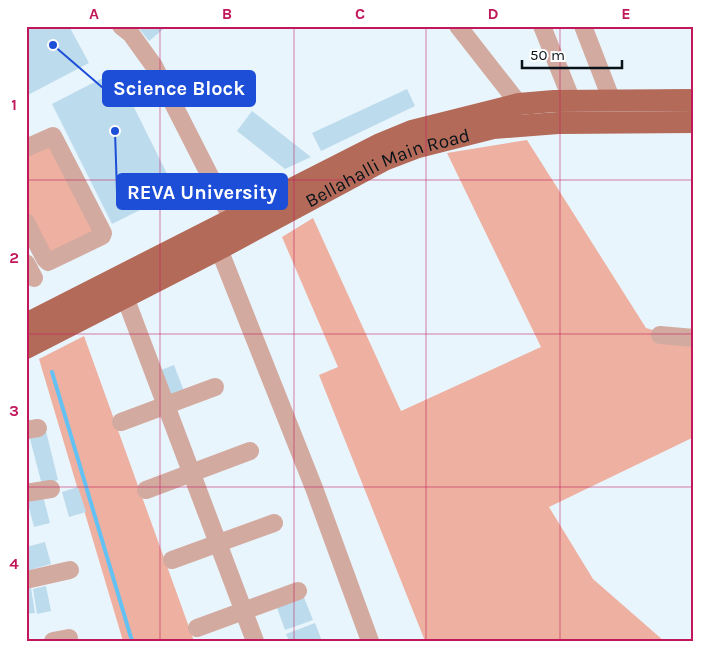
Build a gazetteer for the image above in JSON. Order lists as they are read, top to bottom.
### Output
{
  "streets": {
    "main road": ["Bellahalli Main Road"]
  },
  "places": ["Science Block", "REVA University"],
  "scale_bar": "50 m",
  "grid": {
    "columns": [
      "A",
      "B",
      "C",
      "D",
      "E"
    ],
    "rows": [
      "1",
      "2",
      "3",
      "4"
    ]
  }
}
